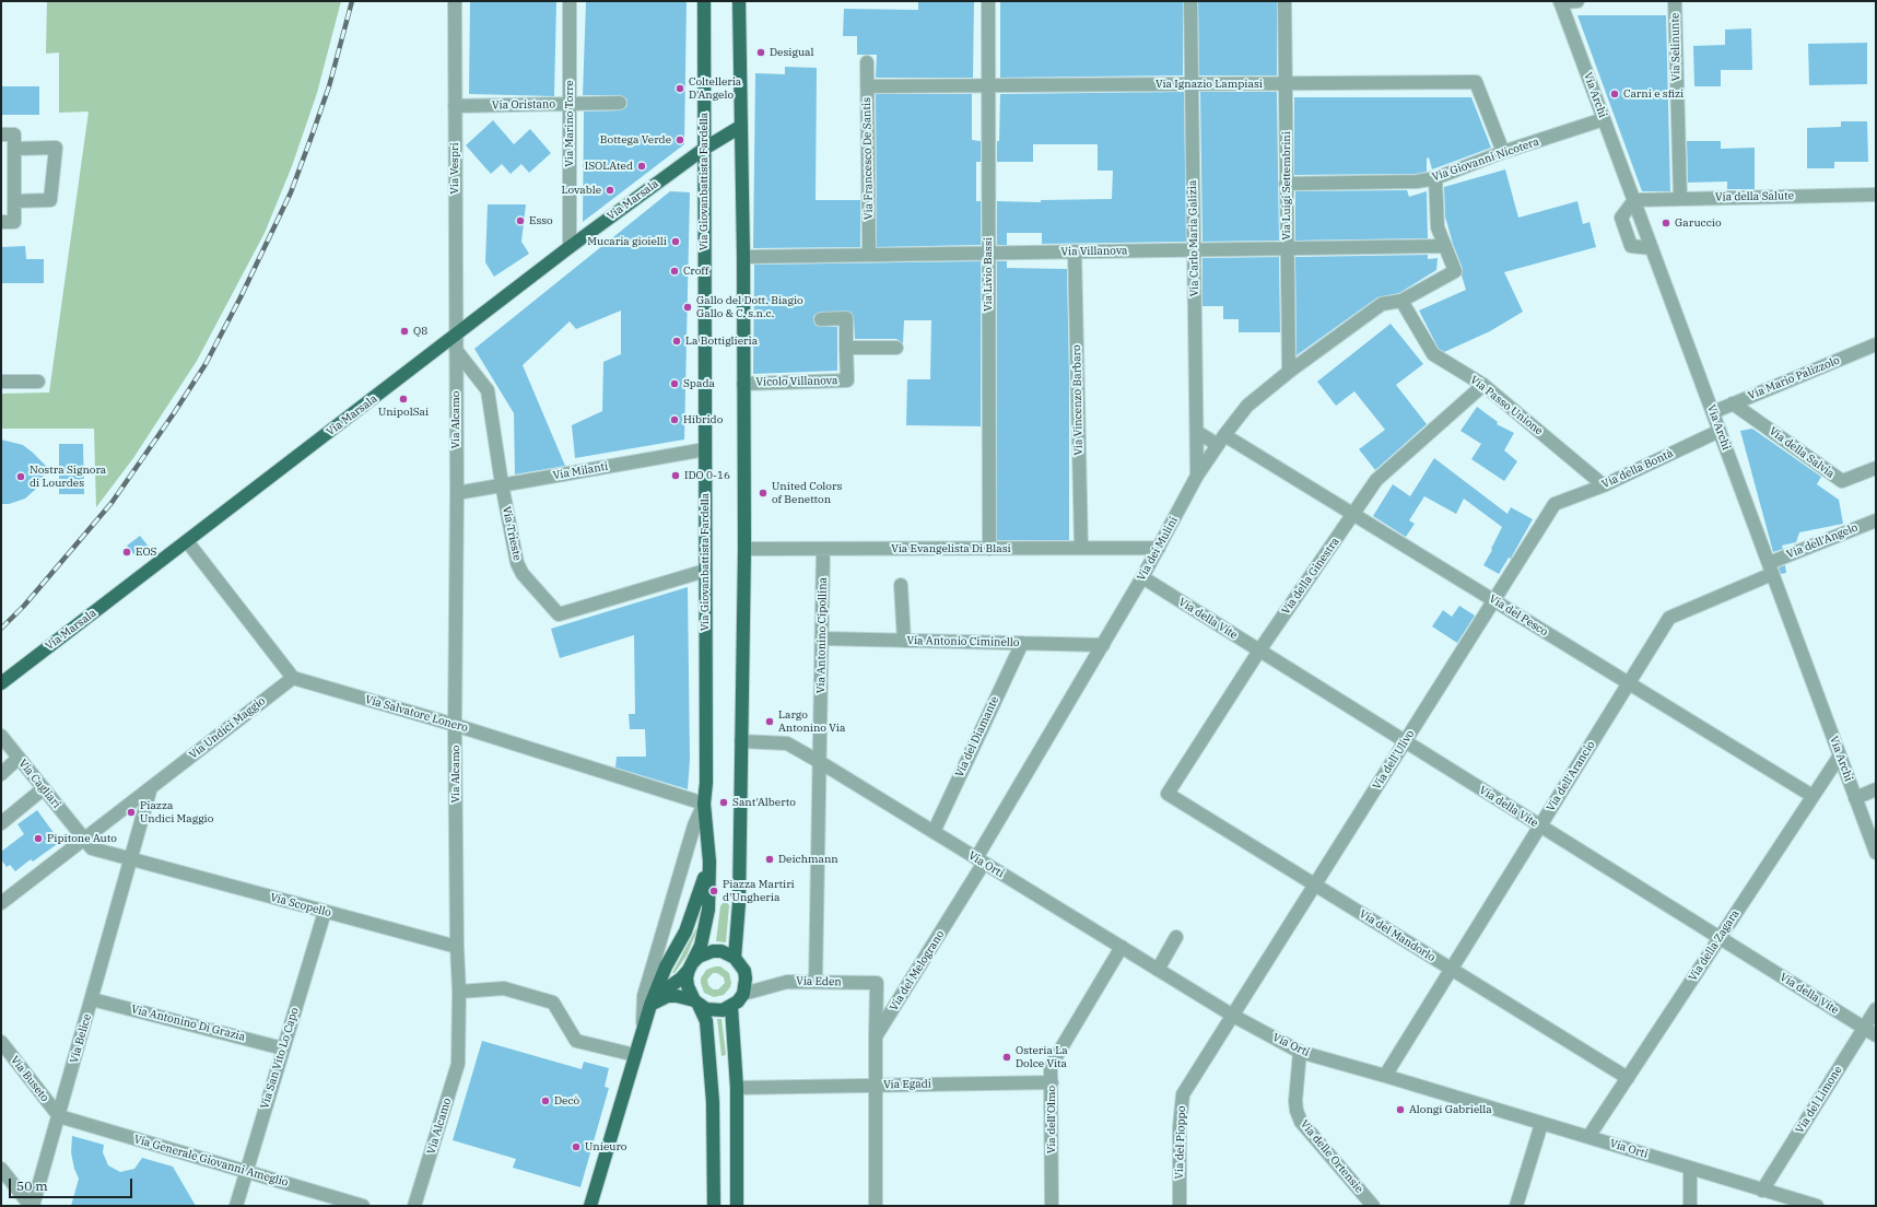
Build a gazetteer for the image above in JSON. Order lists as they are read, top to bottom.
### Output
{
  "streets": {
    "main road": ["Via Giovanbattista Fardella", "Via Marsala"],
    "street": [
      "Via Selinunte",
      "Via Ignazio Lampiasi",
      "Via Archi",
      "Via Oristano",
      "Via Marino Torre",
      "Via Francesco De Santis",
      "Via Giovanni Nicotera",
      "Via Vespri",
      "Via Luigi Settembrini",
      "Via della Salute",
      "Via Carlo Maria Galizia",
      "Via Villanova",
      "Via Livio Bassi",
      "Via Mario Palizzolo",
      "Vicolo Villanova",
      "Via Vincenzo Barbaro",
      "Via Passo Unione",
      "Via Alcamo",
      "Via della Salvia",
      "Via della Bontà",
      "Via Milanti",
      "Via Trieste",
      "Via dell'Angelo",
      "Via Evangelista Di Blasi",
      "Via dei Mulini",
      "Via della Ginestra",
      "Via del Pesco",
      "Via della Vite",
      "Via Antonino Cipollina",
      "Via Antonio Ciminello",
      "Via Salvatore Lonero",
      "Via Undici Maggio",
      "Via del Diamante",
      "Via dell'Ulivo",
      "Via dell'Arancio",
      "Via Cagliari",
      "Via Orti",
      "Via Scopello",
      "Via del Mandorlo",
      "Via della Zagara",
      "Via del Melograno",
      "Via Eden",
      "Via Antonino Di Grazia",
      "Via Belice",
      "Via San Vito Lo Capo",
      "Via Buseto",
      "Via Egadi",
      "Via del Limone",
      "Via dell'Olmo",
      "Via del Pioppo",
      "Via delle Ortensie",
      "Via Generale Giovanni Ameglio"
    ]
  },
  "crossings": [
    ["Via Selinunte", "Via della Salute"],
    ["Via Ignazio Lampiasi", "Via Francesco De Santis"],
    ["Via Ignazio Lampiasi", "Via Giovanni Nicotera"],
    ["Via Ignazio Lampiasi", "Via Luigi Settembrini"],
    ["Via Ignazio Lampiasi", "Via Carlo Maria Galizia"],
    ["Via Ignazio Lampiasi", "Via Livio Bassi"],
    ["Via Archi", "Via Giovanni Nicotera"],
    ["Via Archi", "Via della Salute"],
    ["Via Archi", "Via Mario Palizzolo"],
    ["Via Archi", "Via della Bontà"],
    ["Via Archi", "Via dell'Angelo"],
    ["Via Archi", "Via dell'Arancio"],
    ["Via Archi", "Via della Zagara"],
    ["Via Oristano", "Via Marino Torre"],
    ["Via Oristano", "Via Vespri"],
    ["Via Marino Torre", "Via Marsala"],
    ["Via Francesco De Santis", "Via Villanova"],
    ["Via Giovanni Nicotera", "Via Luigi Settembrini"],
    ["Via Vespri", "Via Marsala"],
    ["Via Vespri", "Via Alcamo"],
    ["Via Giovanbattista Fardella", "Via Marsala"],
    ["Via Giovanbattista Fardella", "Via Milanti"],
    ["Via Giovanbattista Fardella", "Via Trieste"],
    ["Via Giovanbattista Fardella", "Via Salvatore Lonero"],
    ["Via Luigi Settembrini", "Via Villanova"],
    ["Via Luigi Settembrini", "Via dei Mulini"],
    ["Via Marsala", "Via Alcamo"],
    ["Via Carlo Maria Galizia", "Via Villanova"],
    ["Via Carlo Maria Galizia", "Via dei Mulini"],
    ["Via Carlo Maria Galizia", "Via del Pesco"],
    ["Via Villanova", "Via Livio Bassi"],
    ["Via Villanova", "Via Vincenzo Barbaro"],
    ["Via Livio Bassi", "Via Evangelista Di Blasi"],
    ["Via Mario Palizzolo", "Via della Salvia"],
    ["Via Vincenzo Barbaro", "Via Evangelista Di Blasi"],
    ["Via Passo Unione", "Via della Bontà"],
    ["Via Passo Unione", "Via dei Mulini"],
    ["Via Passo Unione", "Via della Ginestra"],
    ["Via Alcamo", "Via Milanti"],
    ["Via Alcamo", "Via Trieste"],
    ["Via Alcamo", "Via Salvatore Lonero"],
    ["Via Alcamo", "Via Scopello"],
    ["Via della Bontà", "Via dell'Ulivo"],
    ["Via Milanti", "Via Trieste"],
    ["Via dell'Angelo", "Via dell'Arancio"],
    ["Via Evangelista Di Blasi", "Via dei Mulini"],
    ["Via Evangelista Di Blasi", "Via Antonino Cipollina"],
    ["Via dei Mulini", "Via del Pesco"],
    ["Via dei Mulini", "Via della Vite"],
    ["Via dei Mulini", "Via Antonio Ciminello"],
    ["Via dei Mulini", "Via Orti"],
    ["Via dei Mulini", "Via del Melograno"],
    ["Via della Ginestra", "Via del Pesco"],
    ["Via della Ginestra", "Via della Vite"],
    ["Via della Ginestra", "Via del Mandorlo"],
    ["Via del Pesco", "Via dell'Ulivo"],
    ["Via del Pesco", "Via dell'Arancio"],
    ["Via del Pesco", "Via della Zagara"],
    ["Via della Vite", "Via dell'Ulivo"],
    ["Via della Vite", "Via dell'Arancio"],
    ["Via della Vite", "Via della Zagara"],
    ["Via della Vite", "Via del Limone"],
    ["Via Antonino Cipollina", "Via Antonio Ciminello"],
    ["Via Antonino Cipollina", "Via Orti"],
    ["Via Antonino Cipollina", "Via Eden"],
    ["Via Antonio Ciminello", "Via del Diamante"],
    ["Via Salvatore Lonero", "Via Undici Maggio"],
    ["Via Undici Maggio", "Via Cagliari"],
    ["Via Undici Maggio", "Via Belice"],
    ["Via del Diamante", "Via Orti"],
    ["Via dell'Ulivo", "Via Orti"],
    ["Via dell'Ulivo", "Via del Mandorlo"],
    ["Via dell'Ulivo", "Via del Pioppo"],
    ["Via dell'Arancio", "Via Orti"],
    ["Via dell'Arancio", "Via del Mandorlo"],
    ["Via Cagliari", "Via Scopello"],
    ["Via Cagliari", "Via Belice"],
    ["Via Orti", "Via della Zagara"],
    ["Via Orti", "Via del Melograno"],
    ["Via Orti", "Via del Limone"],
    ["Via Orti", "Via dell'Olmo"],
    ["Via Orti", "Via del Pioppo"],
    ["Via Orti", "Via delle Ortensie"],
    ["Via Scopello", "Via Belice"],
    ["Via Scopello", "Via San Vito Lo Capo"],
    ["Via del Mandorlo", "Via della Zagara"],
    ["Via del Melograno", "Via Eden"],
    ["Via Antonino Di Grazia", "Via Belice"],
    ["Via Antonino Di Grazia", "Via San Vito Lo Capo"],
    ["Via Belice", "Via Buseto"],
    ["Via Belice", "Via Generale Giovanni Ameglio"],
    ["Via San Vito Lo Capo", "Via Generale Giovanni Ameglio"],
    ["Via Buseto", "Via Generale Giovanni Ameglio"],
    ["Via Egadi", "Via dell'Olmo"]
  ],
  "places": [
    "Desigual",
    "Coltelleria D'Angelo",
    "Carni e sfizi",
    "Bottega Verde",
    "ISOLAted",
    "Lovable",
    "Esso",
    "Garuccio",
    "Mucaria gioielli",
    "Croff",
    "Gallo del Dott. Biagio Gallo & C. s.n.c.",
    "Q8",
    "La Bottiglieria",
    "Spada",
    "UnipolSai",
    "Hibrido",
    "IDO 0-16",
    "Nostra Signora di Lourdes",
    "United Colors of Benetton",
    "EOS",
    "Largo Antonino Via",
    "Sant'Alberto",
    "Piazza Undici Maggio",
    "Pipitone Auto",
    "Deichmann",
    "Piazza Martiri d'Ungheria",
    "Osteria La Dolce Vita",
    "Decò",
    "Alongi Gabriella",
    "Unieuro"
  ],
  "scale_bar": "50 m"
}
